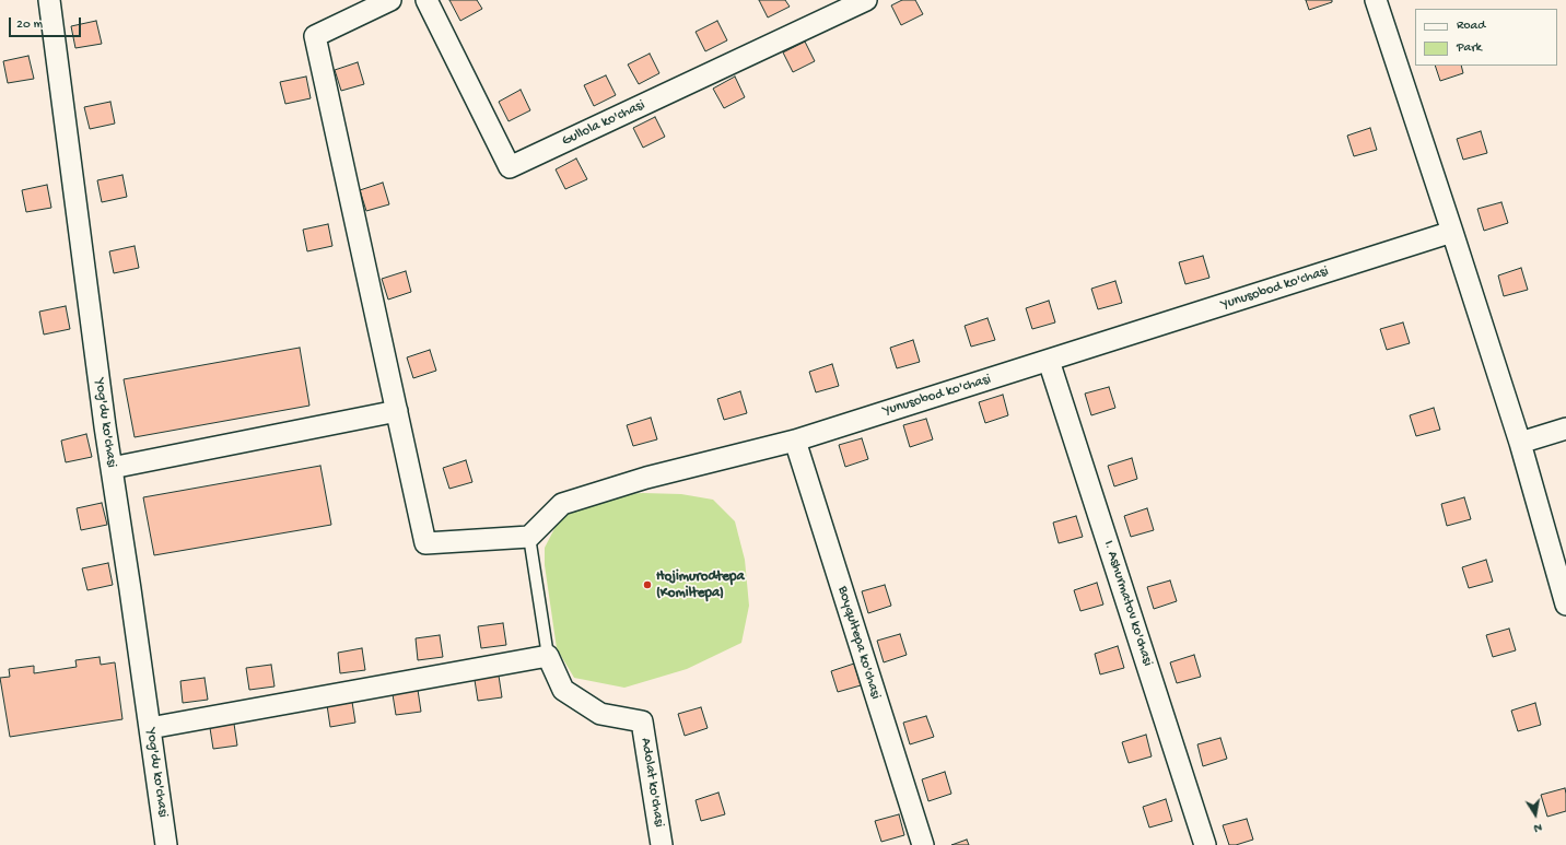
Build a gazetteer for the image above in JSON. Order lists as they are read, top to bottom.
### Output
{
  "streets": {
    "street": [
      "Gullola ko'chasi",
      "Yunusobod ko'chasi",
      "Yog'du ko'chasi",
      "I. Ashurmatov ko'chasi",
      "Boyqultepa ko'chasi",
      "Adolat ko'chasi"
    ]
  },
  "crossings": [
    ["Yunusobod ko'chasi", "I. Ashurmatov ko'chasi"],
    ["Yunusobod ko'chasi", "Boyqultepa ko'chasi"]
  ],
  "places": ["Hojimurodtepa (Komiltepa)"],
  "legend": ["Road", "Park"],
  "scale_bar": "20 m",
  "north": "bottom"
}
